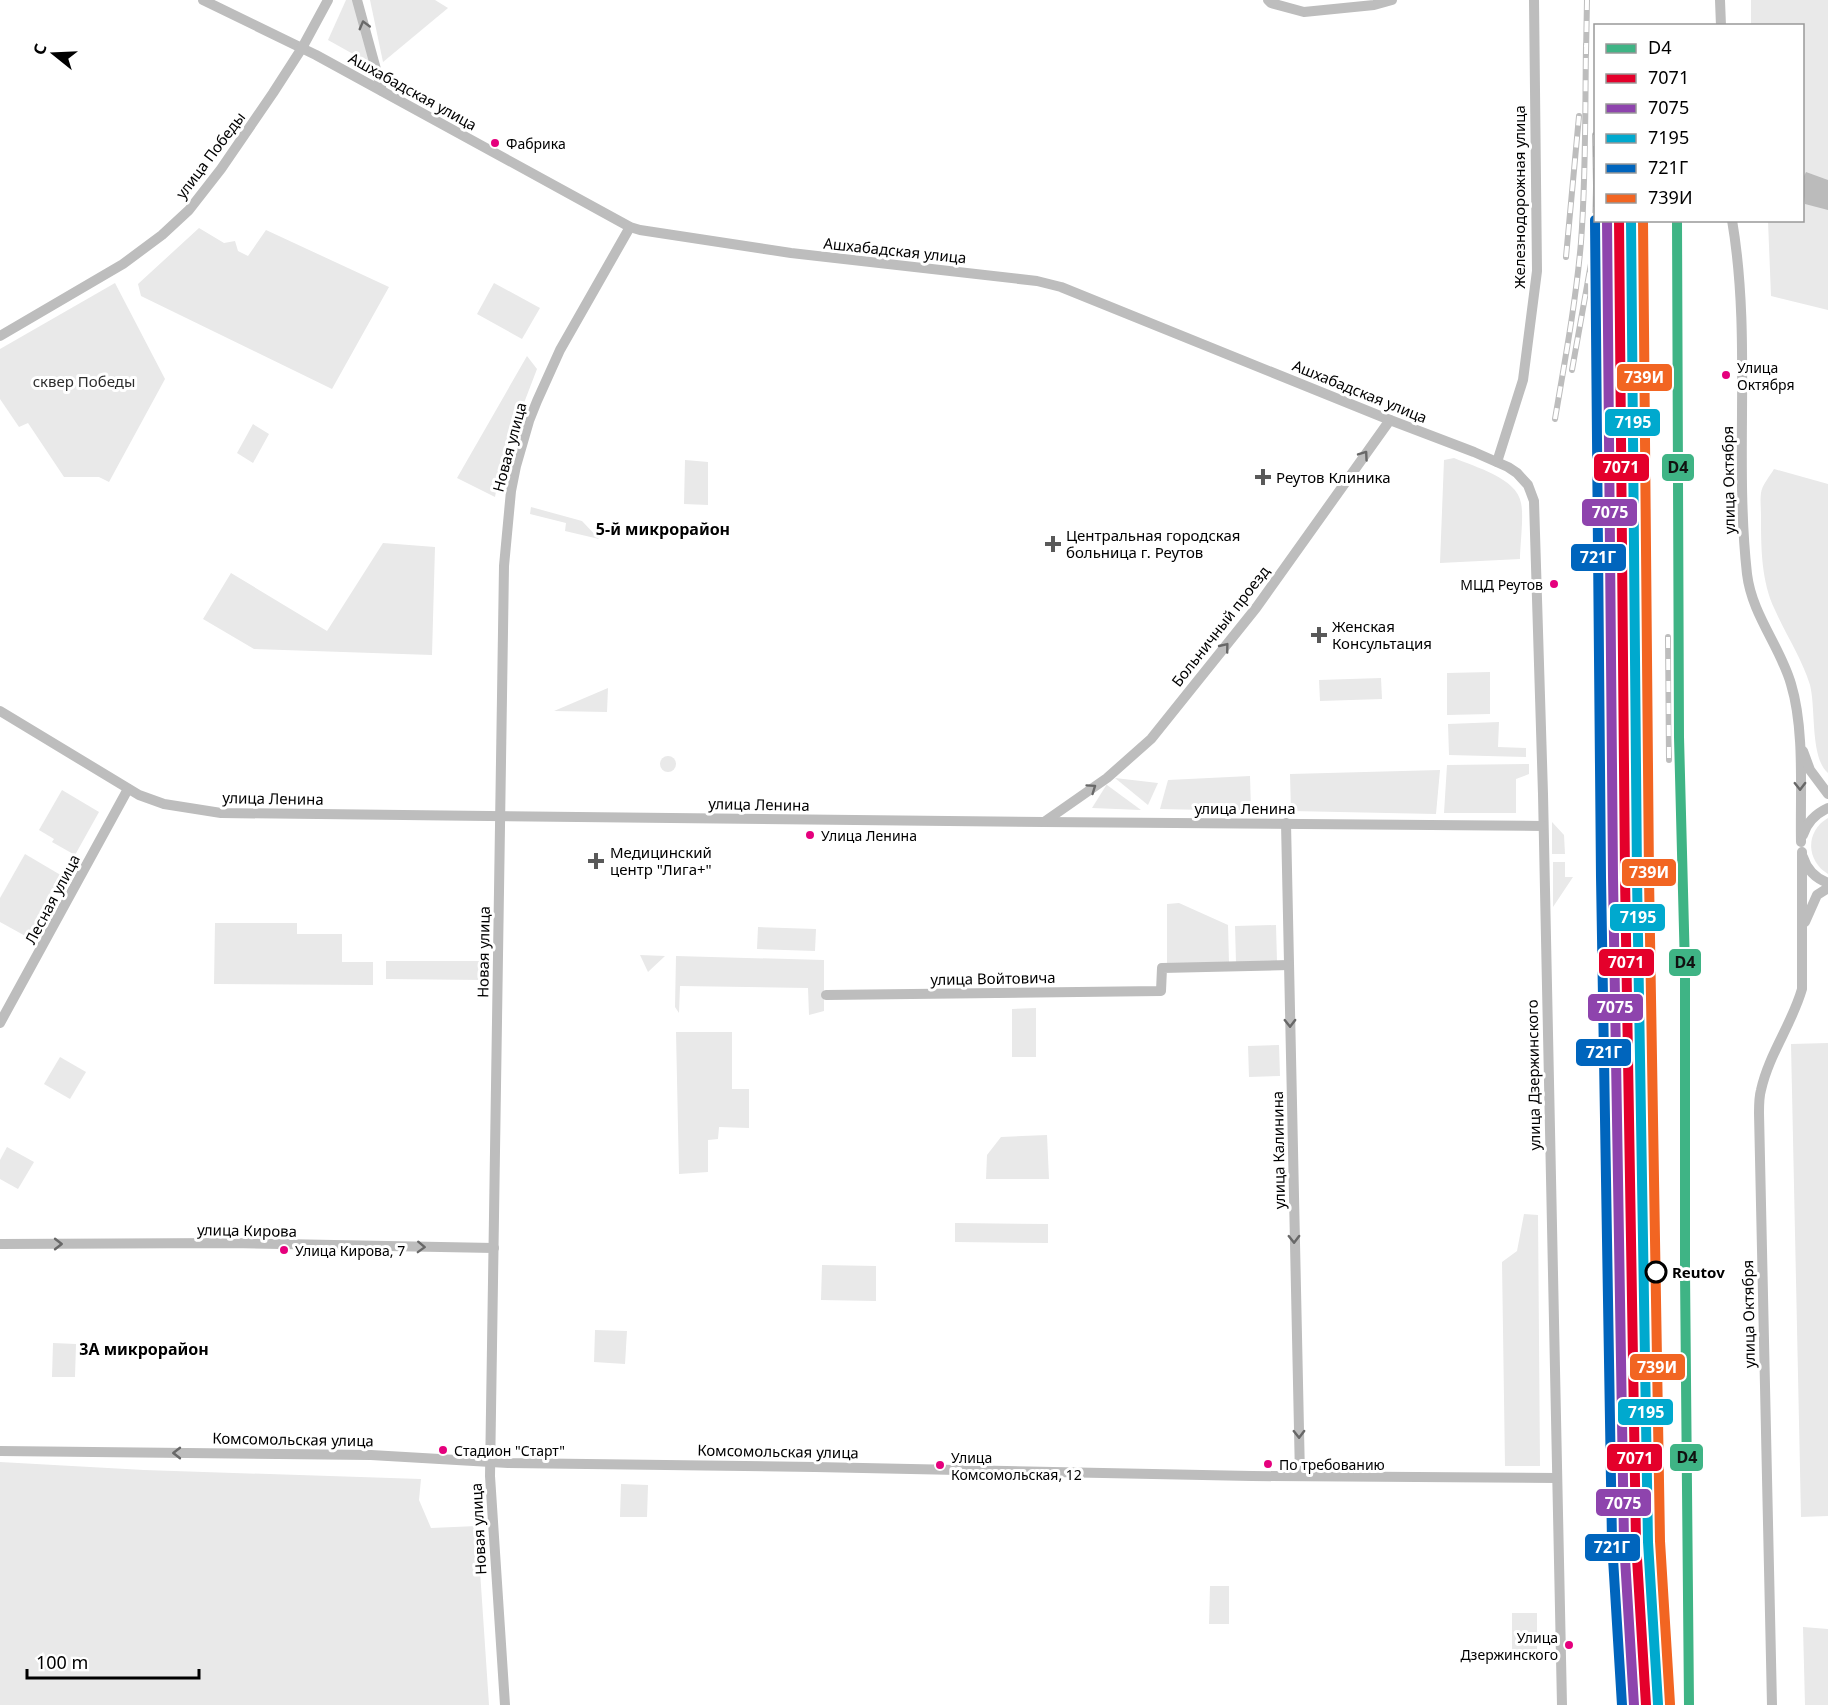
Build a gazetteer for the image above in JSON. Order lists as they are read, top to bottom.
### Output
{
  "streets": {
    "street": [
      "Ашхабадская улица",
      "улица Победы",
      "Железнодорожная улица",
      "Новая улица",
      "улица Октября",
      "Больничный проезд",
      "улица Ленина",
      "Лесная улица",
      "улица Войтовича",
      "улица Дзержинского",
      "улица Калинина",
      "улица Кирова",
      "Комсомольская улица"
    ]
  },
  "crossings": [
    ["Ашхабадская улица", "улица Победы"],
    ["Ашхабадская улица", "Железнодорожная улица"],
    ["Ашхабадская улица", "Новая улица"],
    ["Ашхабадская улица", "Больничный проезд"],
    ["Ашхабадская улица", "улица Дзержинского"],
    ["Железнодорожная улица", "улица Дзержинского"],
    ["Новая улица", "улица Ленина"],
    ["Новая улица", "улица Кирова"],
    ["Новая улица", "Комсомольская улица"],
    ["Больничный проезд", "улица Ленина"],
    ["улица Ленина", "Лесная улица"],
    ["улица Ленина", "улица Дзержинского"],
    ["улица Ленина", "улица Калинина"],
    ["улица Войтовича", "улица Калинина"],
    ["улица Дзержинского", "Комсомольская улица"],
    ["улица Калинина", "Комсомольская улица"]
  ],
  "one_way": ["Больничный проезд", "улица Калинина", "улица Кирова"],
  "districts": ["5-й микрорайон", "3А микрорайон"],
  "parks": ["сквер Победы"],
  "places": {
    "other": [
      "Фабрика",
      "Улица Октября",
      "МЦД Реутов",
      "Улица Ленина",
      "Улица Кирова, 7",
      "Reutov",
      "Стадион \"Старт\"",
      "По требованию",
      "Улица Комсомольская, 12",
      "Улица Дзержинского"
    ],
    "health": [
      "Реутов Клиника",
      "Центральная городская больница г. Реутов",
      "Женская Консультация",
      "Медицинский центр \"Лига+\""
    ]
  },
  "lines": [
    "transit line D4",
    "transit line 7071",
    "transit line 7075",
    "transit line 7195",
    "transit line 721Г",
    "transit line 739И"
  ],
  "legend": [
    "D4",
    "7071",
    "7075",
    "7195",
    "721Г",
    "739И"
  ],
  "scale_bar": "100 m",
  "north": "left"
}
